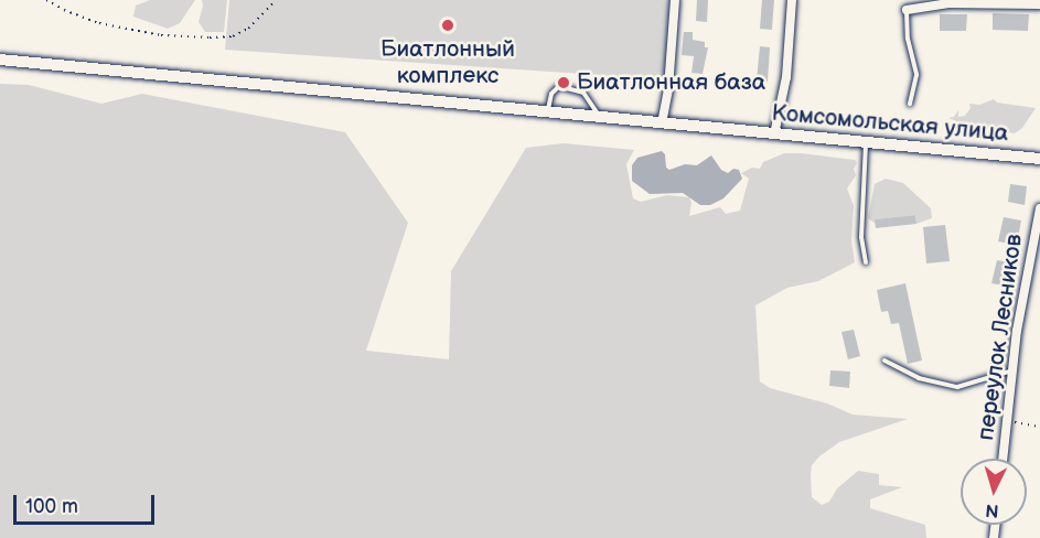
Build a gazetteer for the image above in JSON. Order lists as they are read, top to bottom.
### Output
{
  "streets": {
    "main road": ["Комсомольская улица"],
    "street": ["переулок Лесников"]
  },
  "places": ["Биатлонный комплекс", "Биатлонная база"],
  "scale_bar": "100 m",
  "north": "bottom"
}
